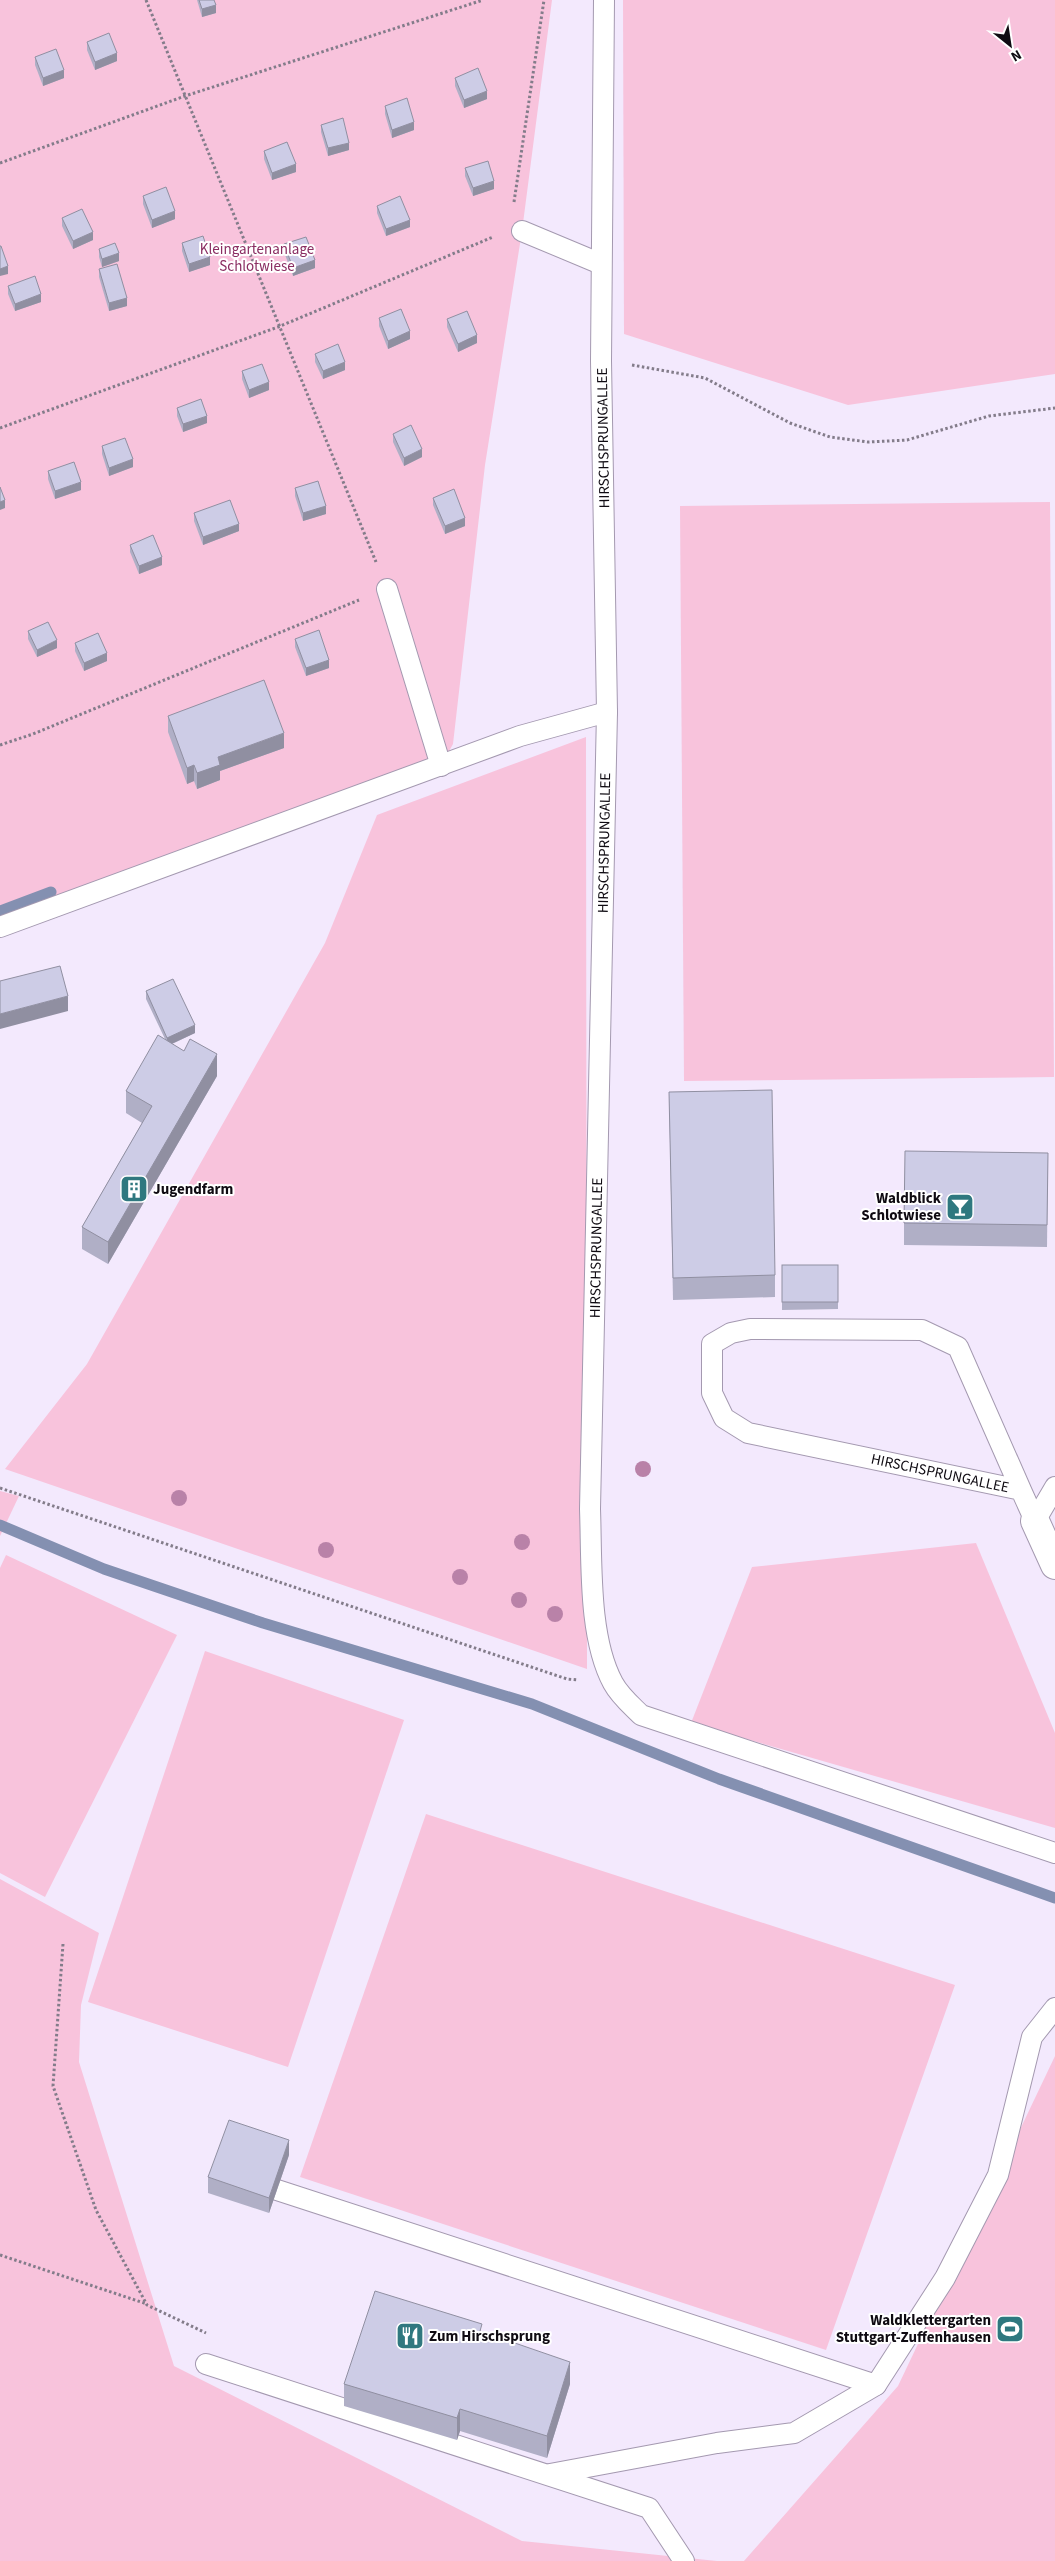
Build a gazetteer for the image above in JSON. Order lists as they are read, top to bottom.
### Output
{
  "streets": {
    "street": ["HIRSCHSPRUNGALLEE"]
  },
  "parks": ["Kleingartenanlage Schlotwiese"],
  "places": {
    "building": ["Jugendfarm"],
    "bar": ["Waldblick Schlotwiese"],
    "sports": ["Waldklettergarten Stuttgart-Zuffenhausen"],
    "restaurant": ["Zum Hirschsprung"]
  },
  "north": "bottom right"
}
